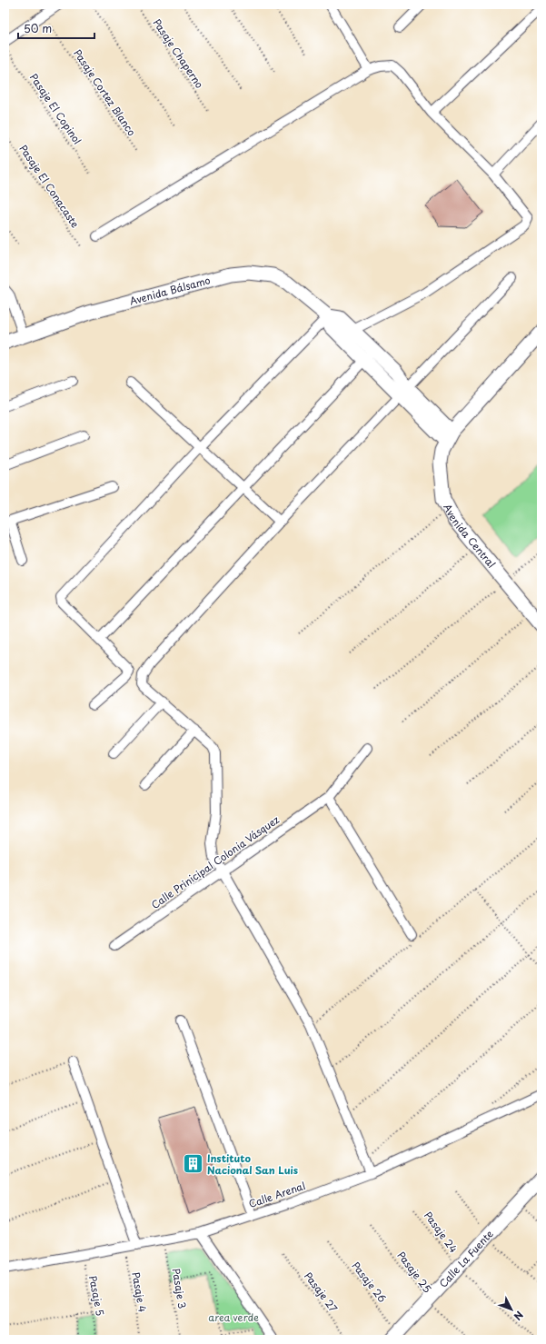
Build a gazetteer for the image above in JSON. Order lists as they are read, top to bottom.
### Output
{
  "streets": {
    "street": [
      "Avenida Bálsamo",
      "Avenida Central",
      "Calle Prinicipal Colonia Vásquez",
      "Calle Arenal",
      "Calle La Fuente"
    ],
    "path": [
      "Pasaje Chaperno",
      "Pasaje Cortez Blanco",
      "Pasaje El Copinol",
      "Pasaje El Conacaste",
      "Pasaje 24",
      "Pasaje 25",
      "Pasaje 26",
      "Pasaje 3",
      "Pasaje 4",
      "Pasaje 27",
      "Pasaje 5"
    ]
  },
  "crossings": [
    ["Avenida Bálsamo", "Avenida Central"],
    ["Calle Arenal", "Pasaje 3"],
    ["Calle Arenal", "Pasaje 4"],
    ["Calle Arenal", "Pasaje 5"],
    ["Pasaje 24", "Calle La Fuente"],
    ["Calle La Fuente", "Pasaje 25"],
    ["Calle La Fuente", "Pasaje 26"]
  ],
  "parks": ["area verde"],
  "places": {
    "building": ["Instituto Nacional San Luis"]
  },
  "scale_bar": "50 m",
  "north": "bottom right"
}
